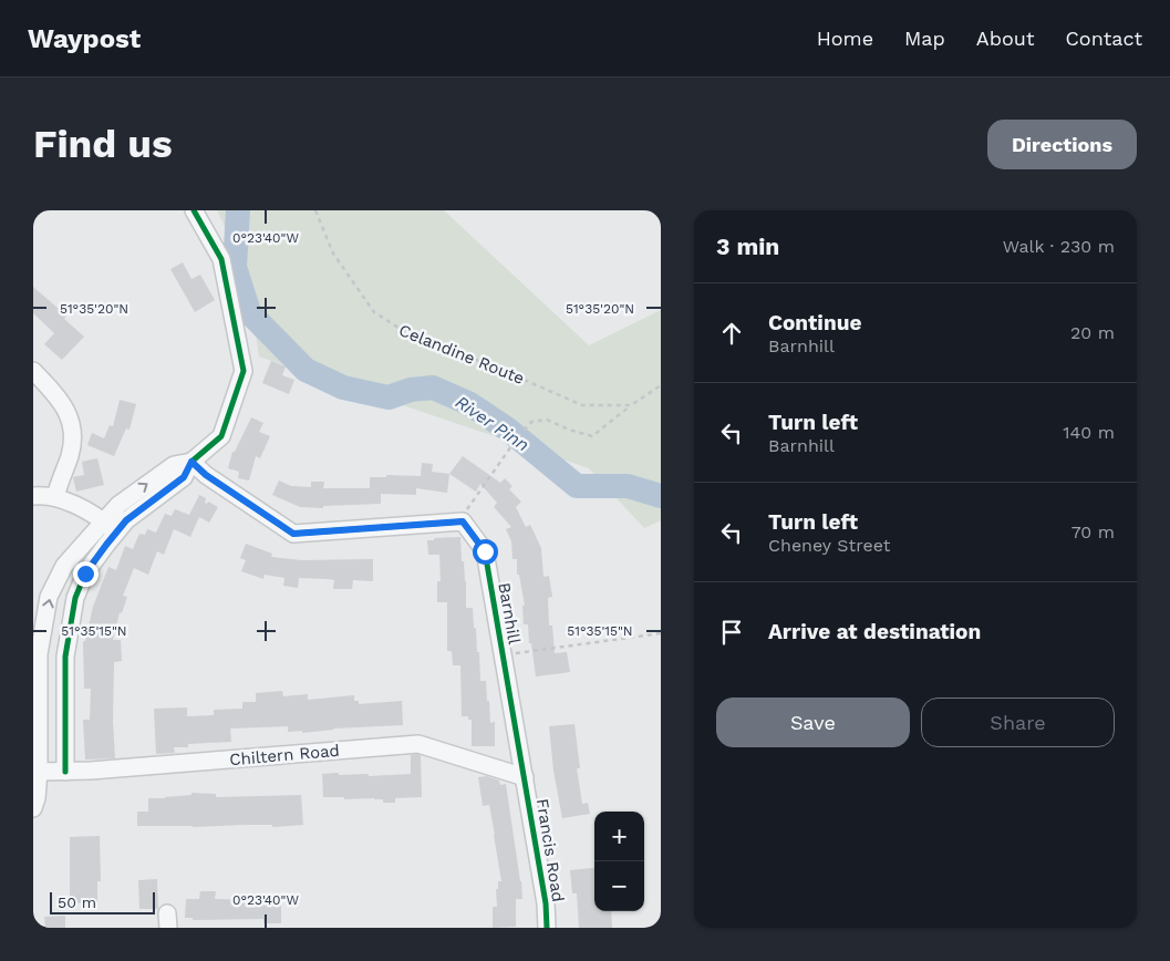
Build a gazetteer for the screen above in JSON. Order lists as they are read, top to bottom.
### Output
{
  "streets": {
    "street": ["Barnhill", "Chiltern Road", "Francis Road"],
    "path": ["Celandine Route"]
  },
  "crossings": [
    ["Barnhill", "Chiltern Road"],
    ["Barnhill", "Francis Road"],
    ["Chiltern Road", "Francis Road"]
  ],
  "water": ["River Pinn"],
  "scale_bar": "50 m",
  "page": {
    "header": "Waypost",
    "nav": [
      "Home",
      "Map",
      "About",
      "Contact"
    ],
    "buttons": [
      "Directions",
      ["Save", "Share"]
    ],
    "title": "Find us",
    "heading": ["3 min", "Walk · 230 m"],
    "list": [
      ["Continue", "Barnhill", "20 m"],
      ["Turn left", "Barnhill", "140 m"],
      ["Turn left", "Cheney Street", "70 m"],
      "Arrive at destination"
    ],
    "map_buttons": ["+", "−"],
    "scale": "50 m"
  },
  "coordinates": ["0°23'40\"W", "51°35'20\"N", "51°35'15\"N"]
}
